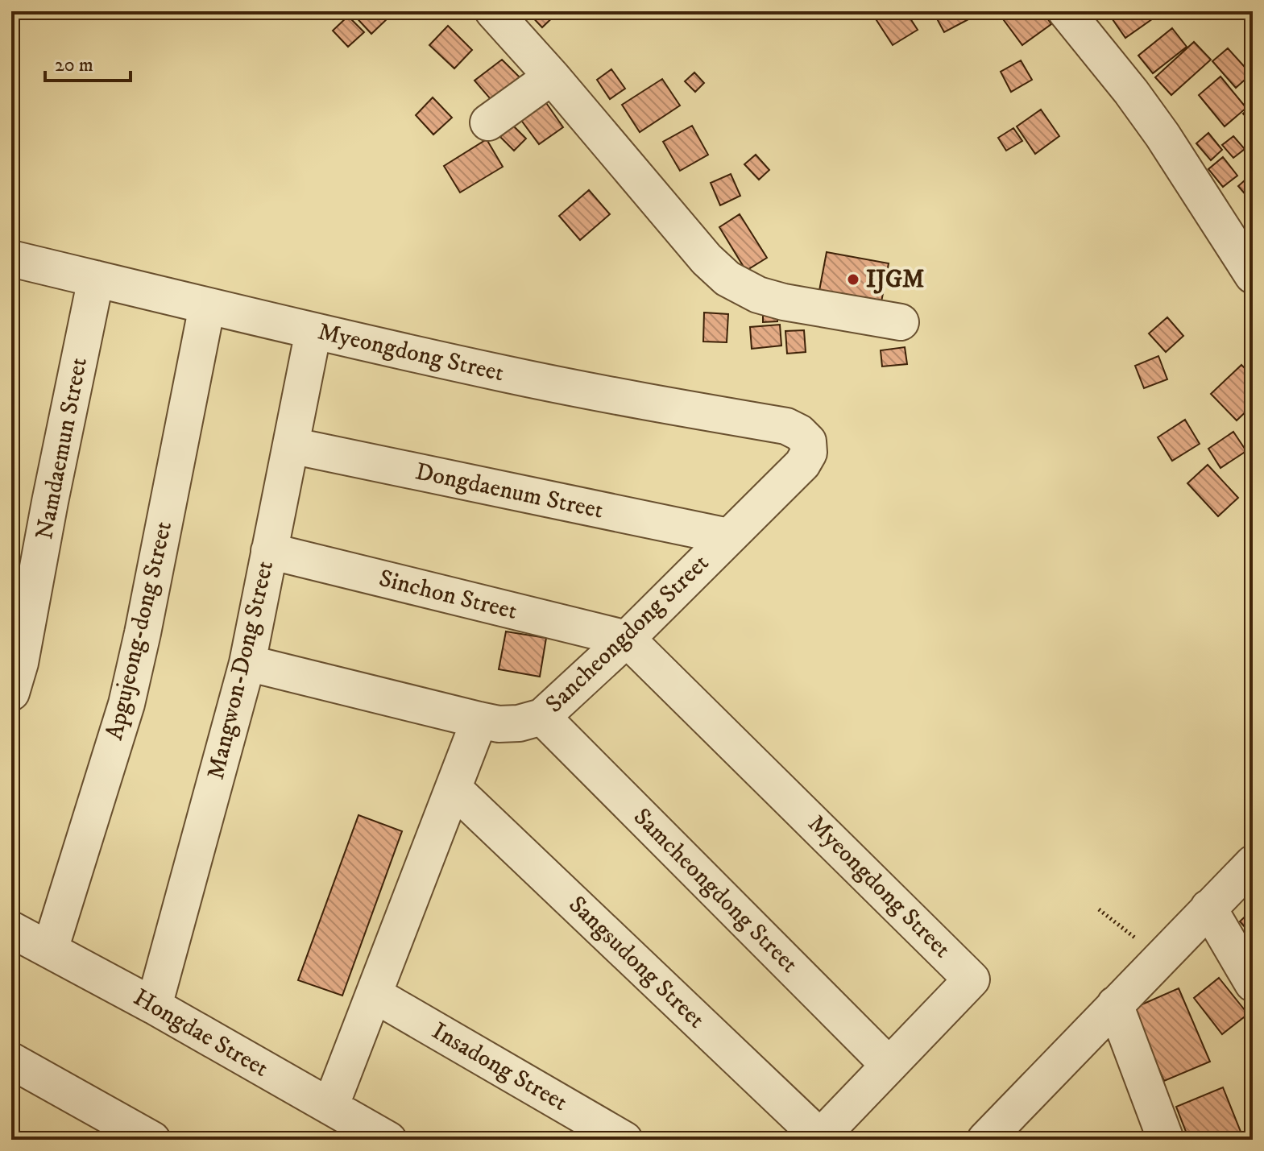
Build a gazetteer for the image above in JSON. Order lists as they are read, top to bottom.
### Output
{
  "streets": {
    "street": [
      "Myeongdong Street",
      "Namdaemun Street",
      "Dongdaenum Street",
      "Sinchon Street",
      "Apgujeong-dong Street",
      "Sancheongdong Street",
      "Mangwon-Dong Street",
      "Samcheongdong Street",
      "Sangsudong Street",
      "Hongdae Street",
      "Insadong Street"
    ]
  },
  "crossings": [
    ["Myeongdong Street", "Namdaemun Street"],
    ["Myeongdong Street", "Sinchon Street"],
    ["Myeongdong Street", "Apgujeong-dong Street"],
    ["Myeongdong Street", "Sancheongdong Street"],
    ["Myeongdong Street", "Mangwon-Dong Street"],
    ["Myeongdong Street", "Samcheongdong Street"],
    ["Myeongdong Street", "Sangsudong Street"],
    ["Dongdaenum Street", "Sancheongdong Street"],
    ["Dongdaenum Street", "Mangwon-Dong Street"],
    ["Sinchon Street", "Sancheongdong Street"],
    ["Sinchon Street", "Mangwon-Dong Street"],
    ["Apgujeong-dong Street", "Hongdae Street"],
    ["Sancheongdong Street", "Mangwon-Dong Street"],
    ["Sancheongdong Street", "Samcheongdong Street"],
    ["Mangwon-Dong Street", "Hongdae Street"]
  ],
  "places": ["IJGM"],
  "scale_bar": "20 m"
}
